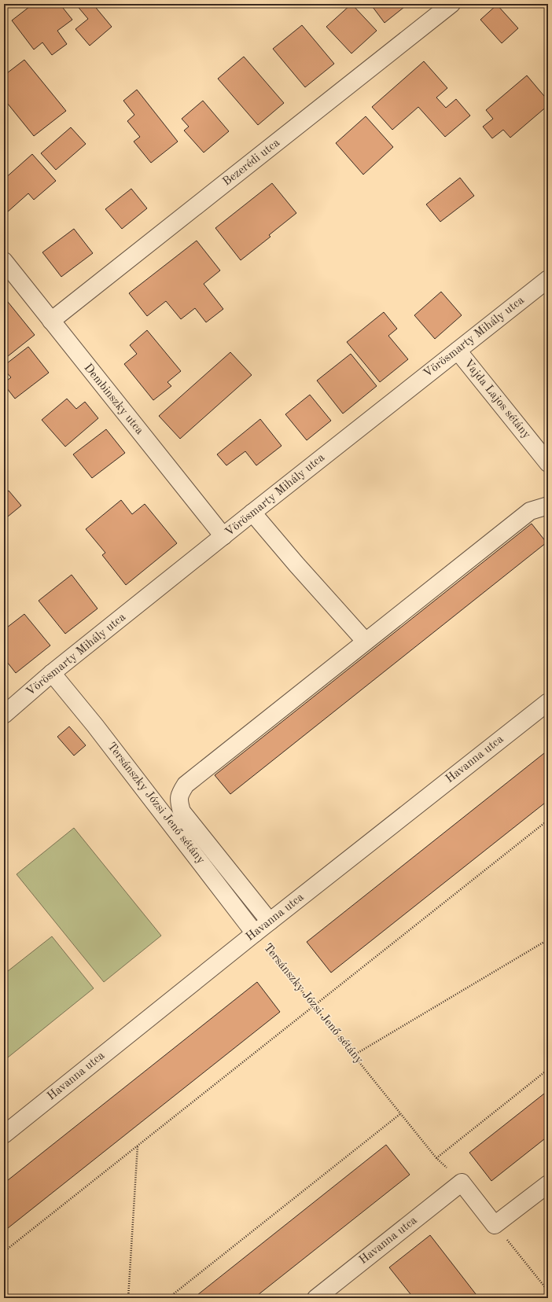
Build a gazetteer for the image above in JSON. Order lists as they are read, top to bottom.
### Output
{
  "streets": {
    "street": [
      "Bezerédi utca",
      "Vörösmarty Mihály utca",
      "Dembinszky utca",
      "Vajda Lajos sétány",
      "Havanna utca",
      "Tersánszky Józsi Jenő sétány"
    ]
  },
  "crossings": [
    ["Bezerédi utca", "Dembinszky utca"],
    ["Vörösmarty Mihály utca", "Dembinszky utca"],
    ["Vörösmarty Mihály utca", "Vajda Lajos sétány"],
    ["Vörösmarty Mihály utca", "Tersánszky Józsi Jenő sétány"],
    ["Havanna utca", "Tersánszky Józsi Jenő sétány"]
  ]
}
